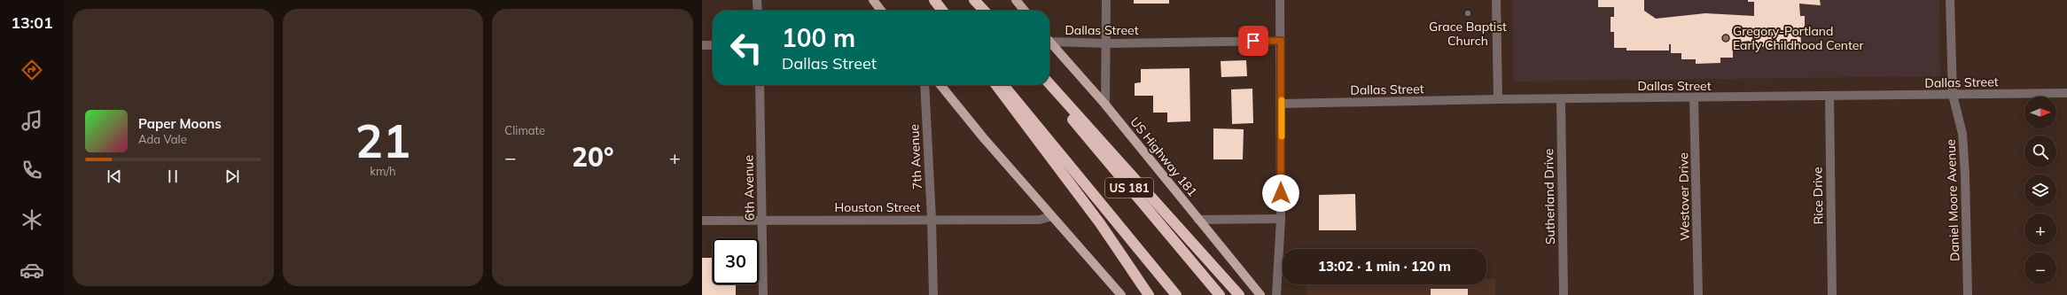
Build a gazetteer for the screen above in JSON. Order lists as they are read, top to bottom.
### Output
{
  "streets": {
    "highway": ["US 181"],
    "main road": ["US Highway 181"],
    "street": [
      "Dallas Street",
      "7th Avenue",
      "6th Avenue",
      "Rice Drive",
      "Sutherland Drive",
      "Westover Drive",
      "Daniel Moore Avenue",
      "Houston Street"
    ]
  },
  "crossings": [
    ["Dallas Street", "Rice Drive"],
    ["Dallas Street", "Sutherland Drive"],
    ["Dallas Street", "Westover Drive"],
    ["Dallas Street", "Daniel Moore Avenue"],
    ["7th Avenue", "Houston Street"],
    ["6th Avenue", "Houston Street"]
  ],
  "places": ["Grace Baptist Church", "Gregory-Portland Early Childhood Center"],
  "north": "right",
  "page": {
    "tabs": "13:01",
    "tile": [
      ["21", "km/h"],
      "Climate"
    ],
    "turn": ["100 m", "Dallas Street"],
    "map_buttons": ["+", "−"],
    "song": ["Paper Moons", "Ada Vale"],
    "heat": ["−", "20°", "+"],
    "limit": "30",
    "trip": "13:02 · 1 min · 120 m"
  }
}
